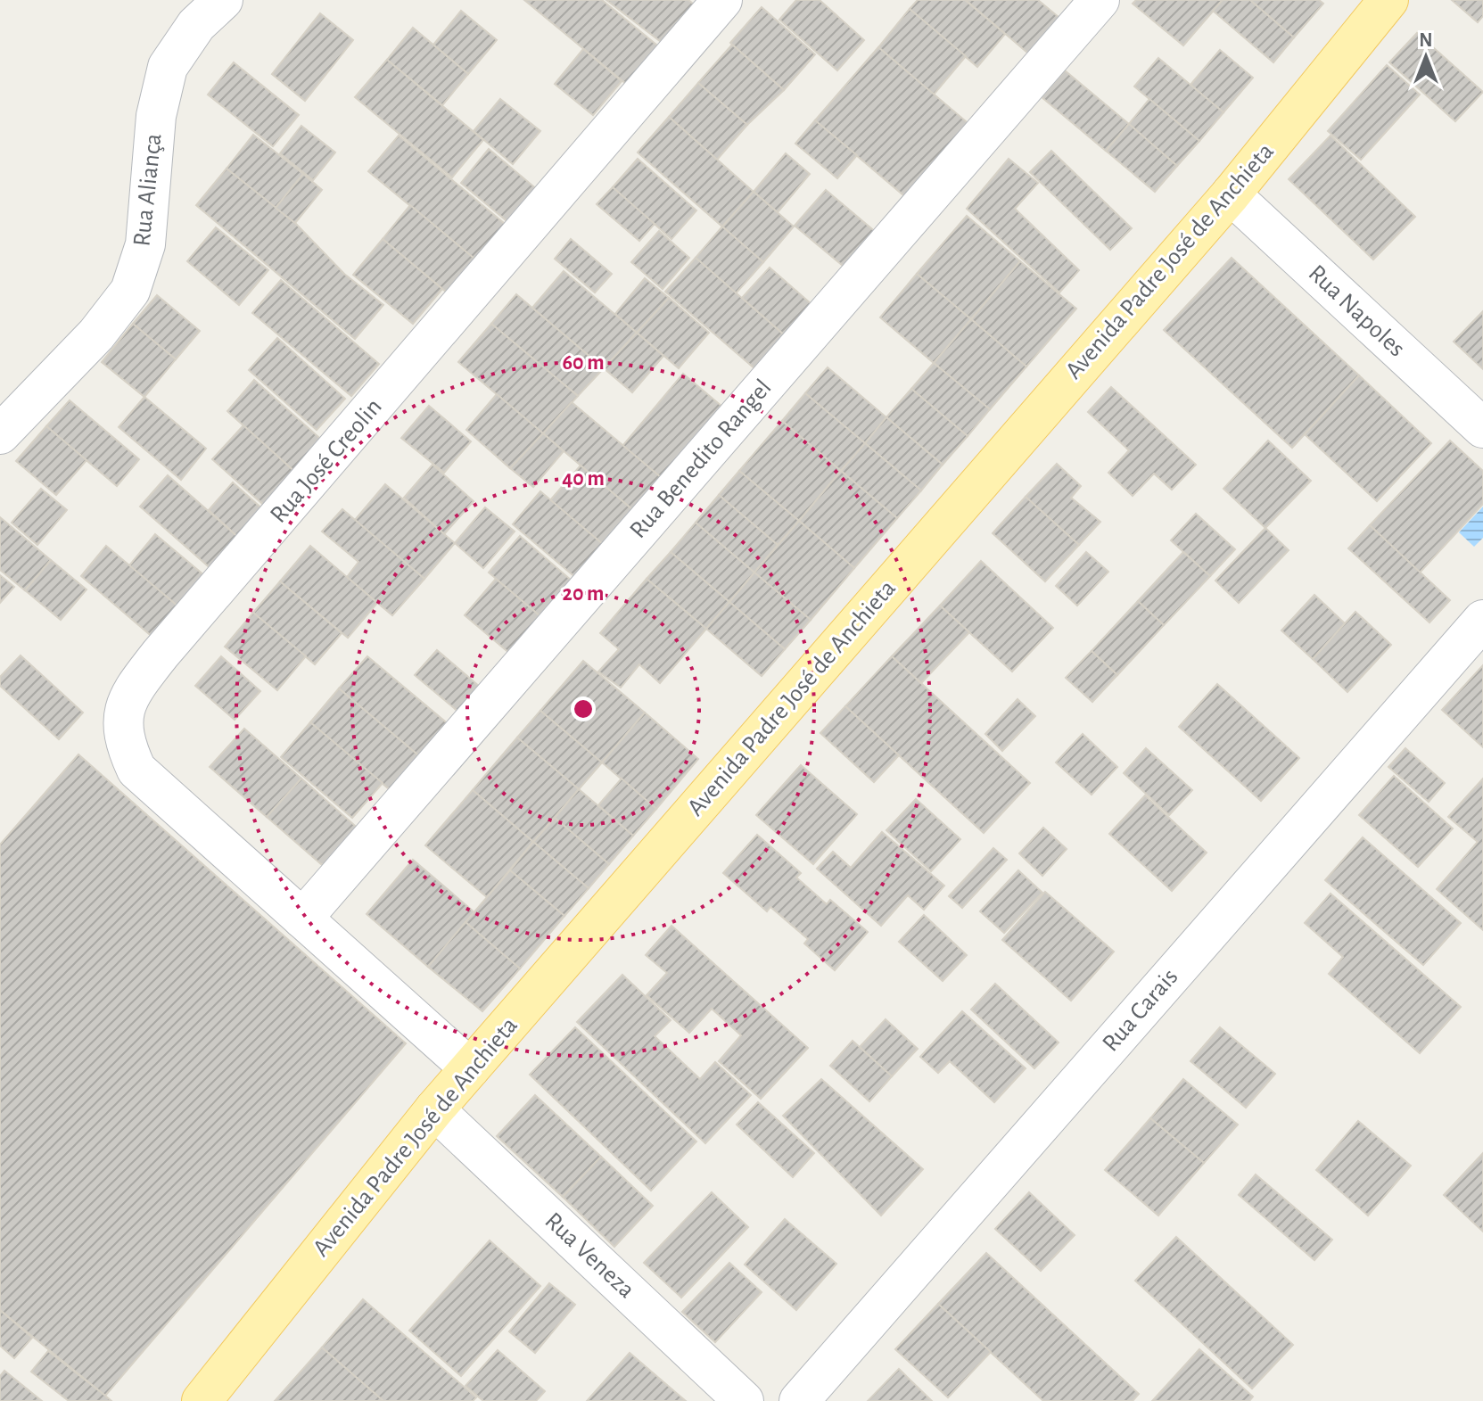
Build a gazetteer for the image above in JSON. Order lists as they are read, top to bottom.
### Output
{
  "streets": {
    "main road": ["Avenida Padre José de Anchieta"],
    "street": [
      "Rua Aliança",
      "Rua Napoles",
      "Rua Benedito Rangel",
      "Rua José Creolin",
      "Rua Carais",
      "Rua Veneza"
    ]
  },
  "crossings": [
    ["Avenida Padre José de Anchieta", "Rua Napoles"],
    ["Avenida Padre José de Anchieta", "Rua José Creolin"],
    ["Avenida Padre José de Anchieta", "Rua Veneza"],
    ["Rua Benedito Rangel", "Rua José Creolin"]
  ],
  "north": "top",
  "rings": ["60 m", "40 m", "20 m"]
}
